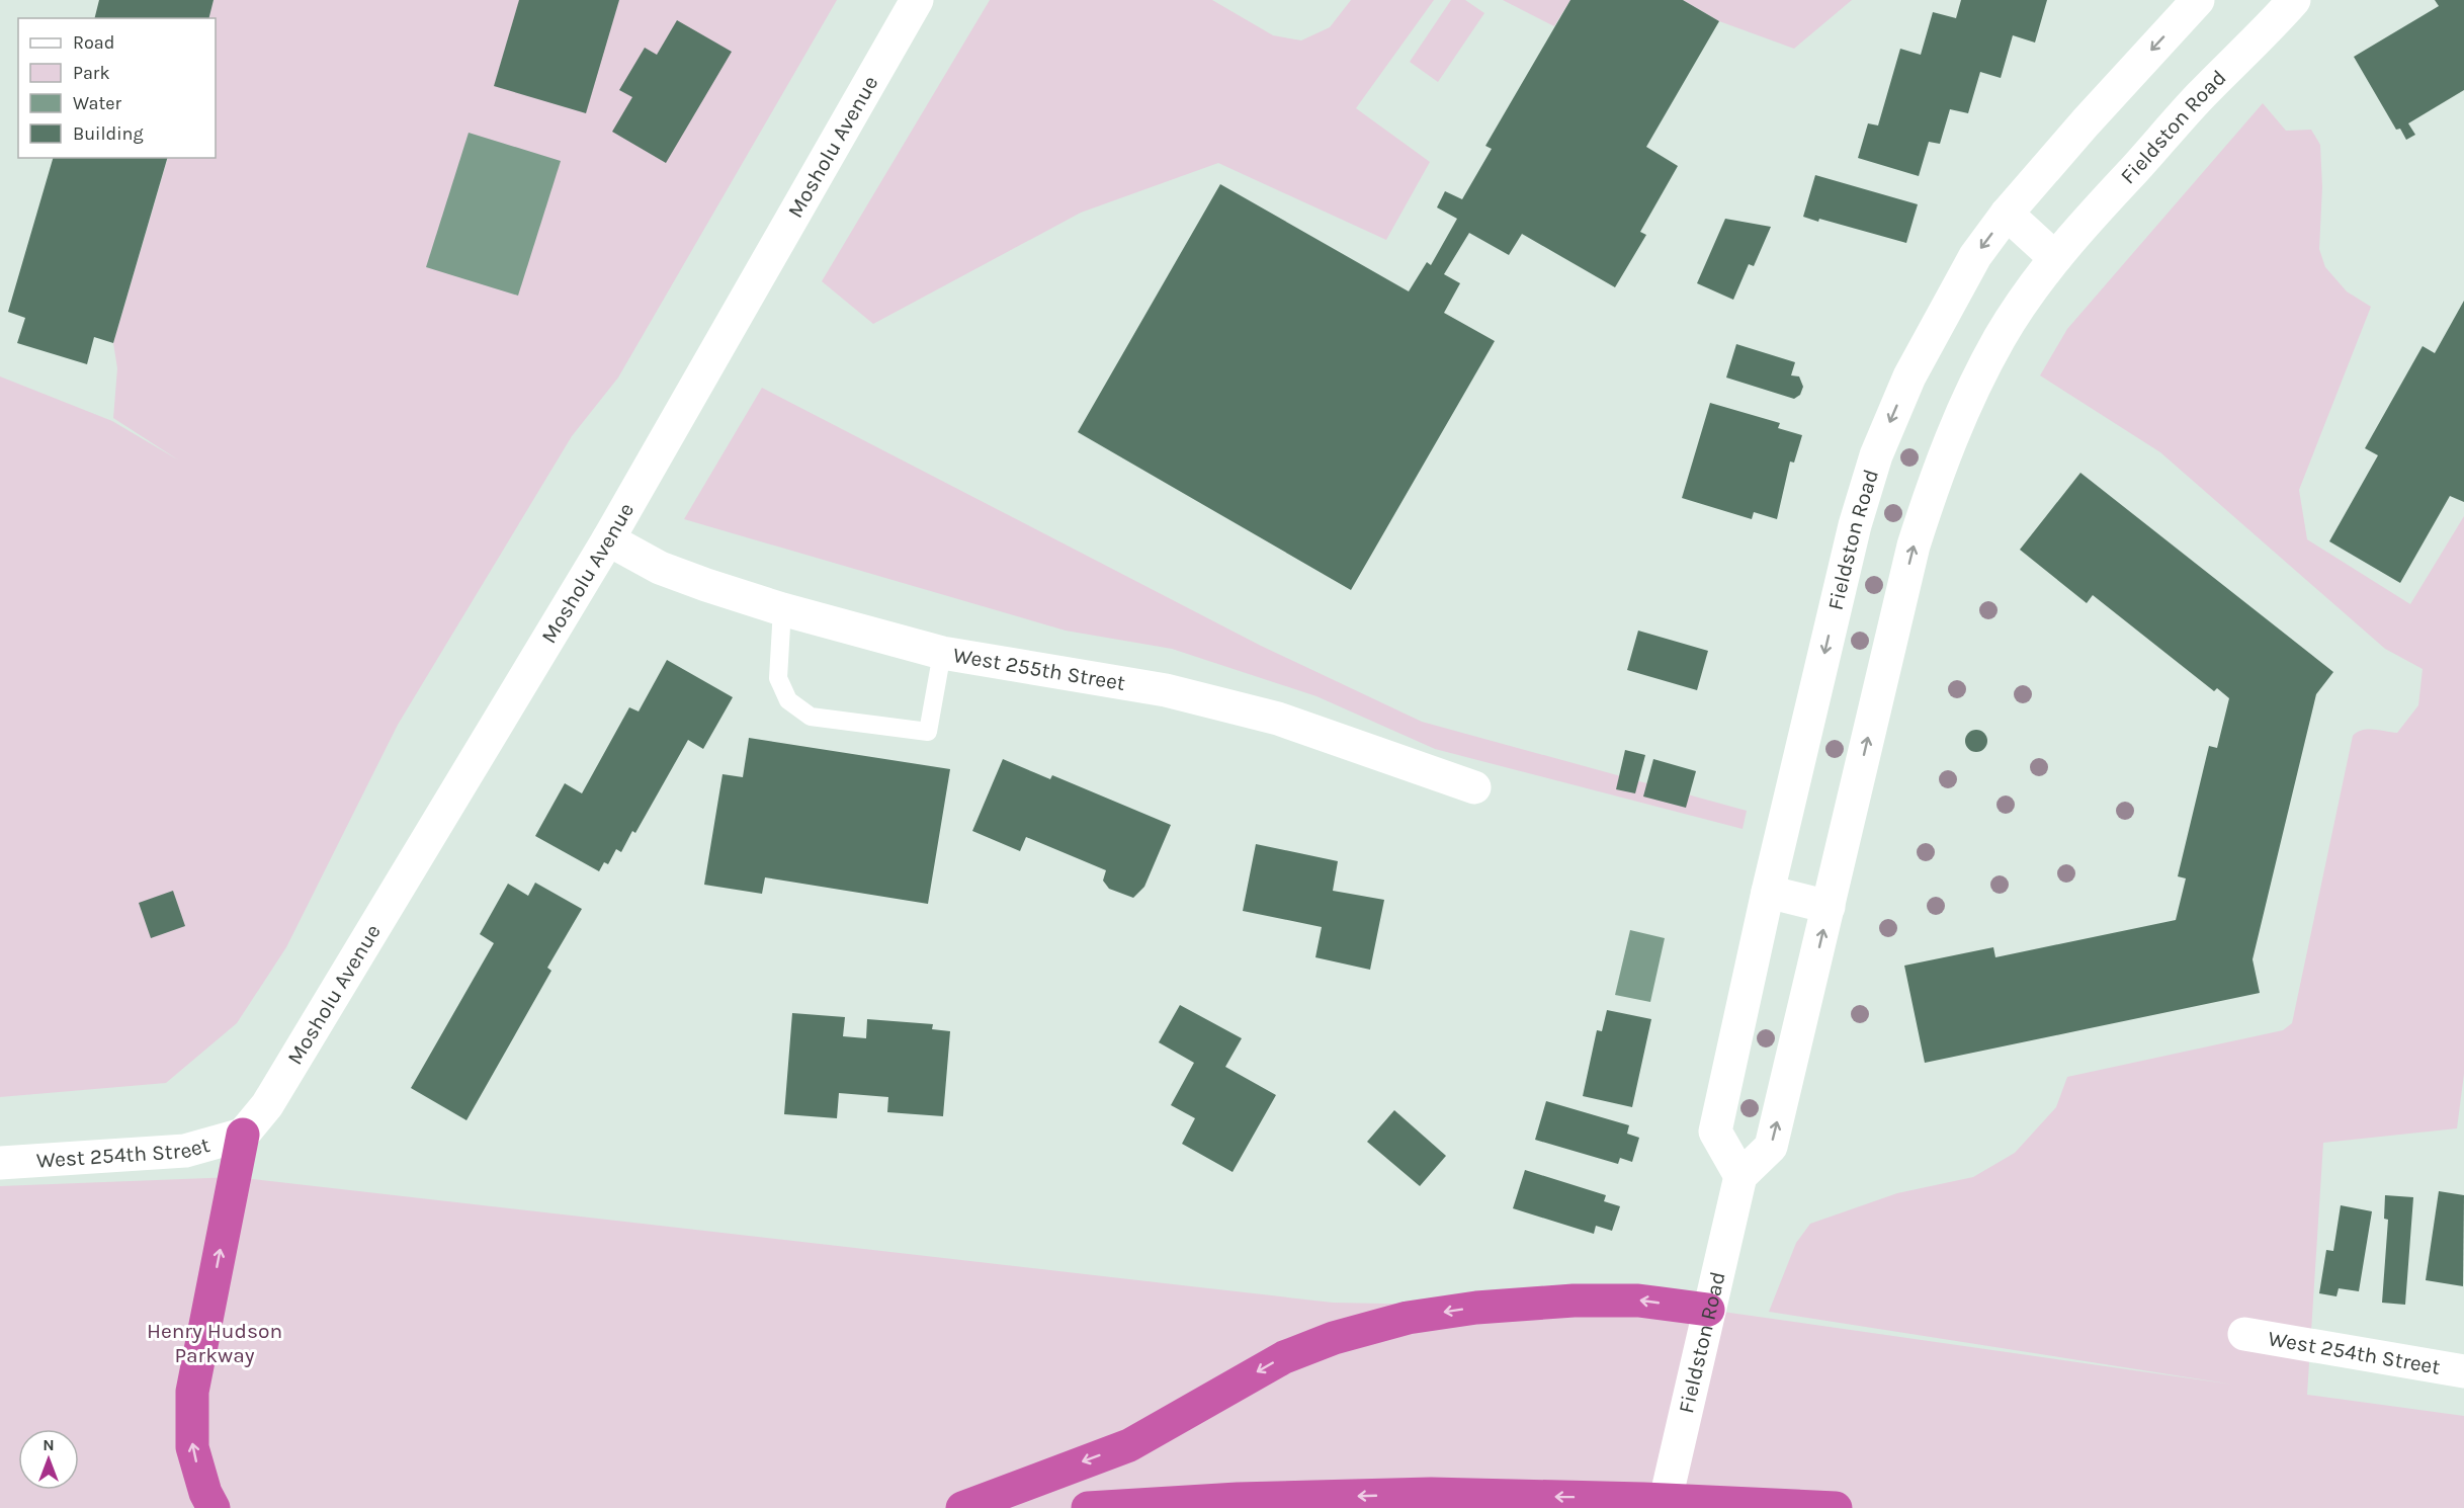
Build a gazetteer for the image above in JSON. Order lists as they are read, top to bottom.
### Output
{
  "streets": {
    "street": [
      "Fieldston Road",
      "Mosholu Avenue",
      "West 255th Street",
      "West 254th Street"
    ]
  },
  "crossings": [
    ["Mosholu Avenue", "West 255th Street"],
    ["Mosholu Avenue", "West 254th Street"]
  ],
  "parks": ["Henry Hudson Parkway"],
  "legend": [
    "Road",
    "Park",
    "Water",
    "Building"
  ],
  "north": "top"
}
